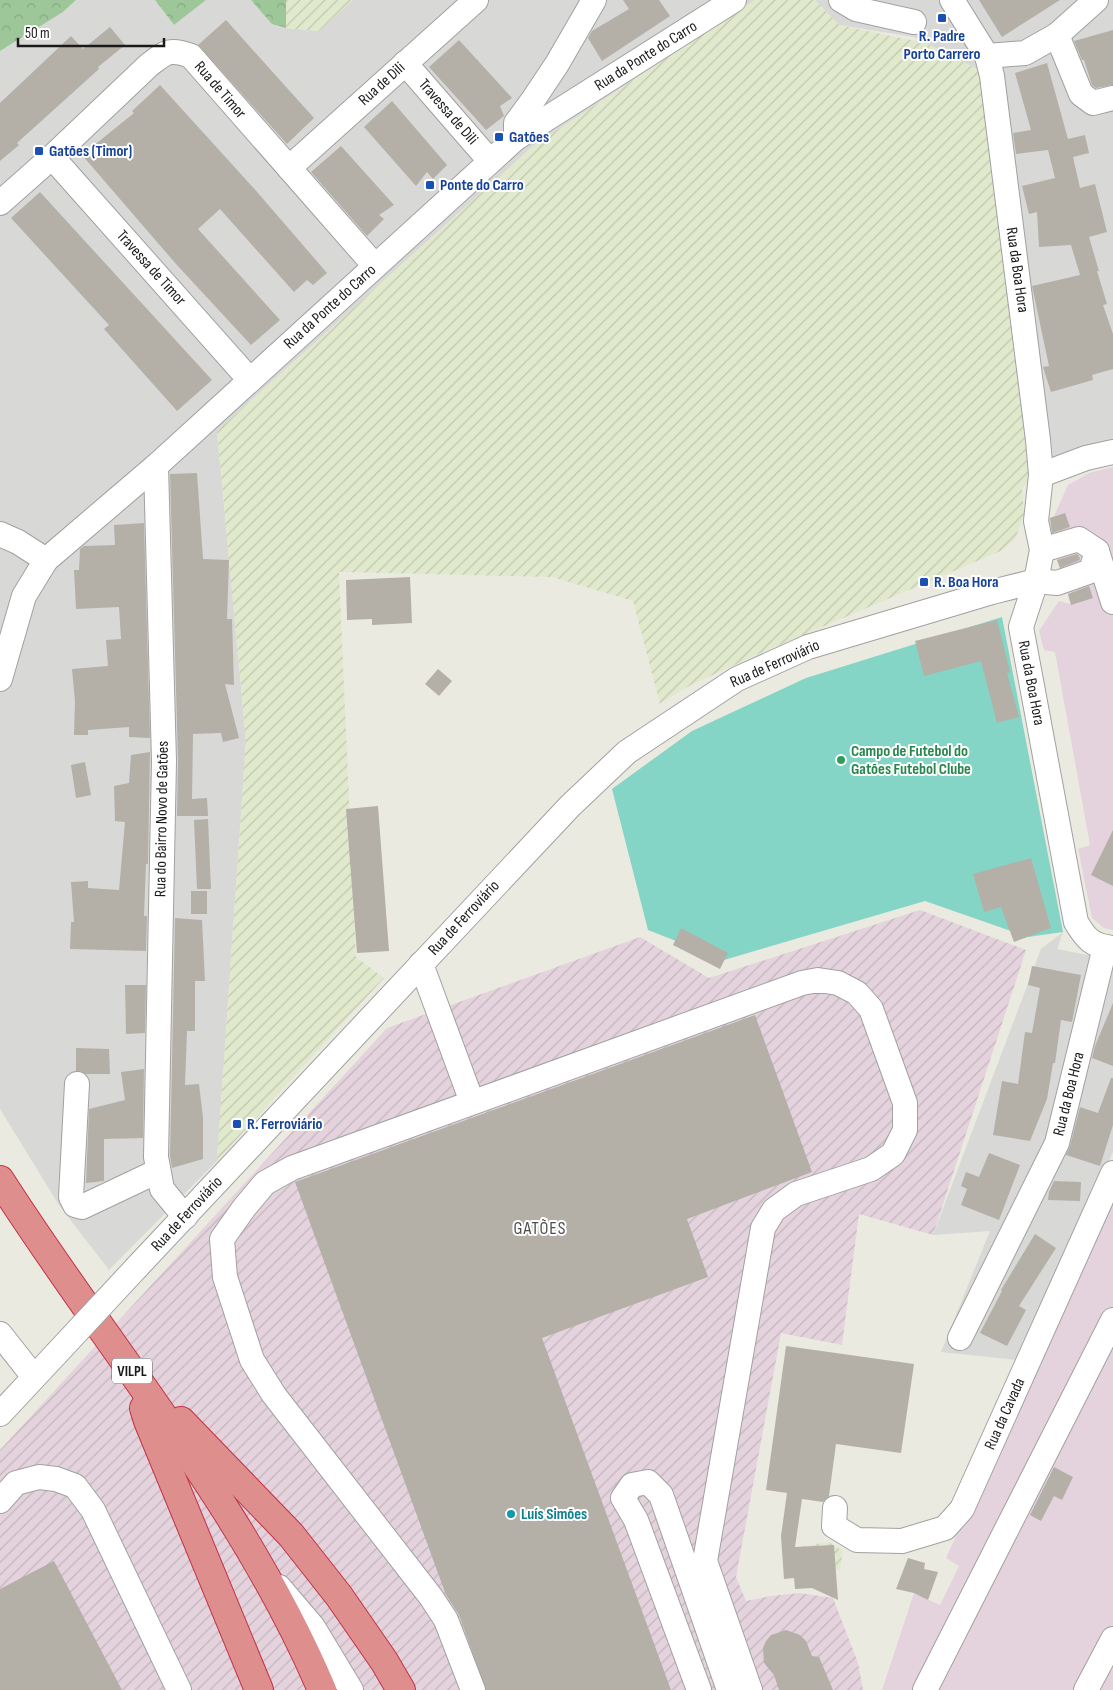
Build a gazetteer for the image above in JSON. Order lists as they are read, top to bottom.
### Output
{
  "streets": {
    "highway": ["VILPL"],
    "street": [
      "Rua da Ponte do Carro",
      "Rua de Dili",
      "Rua de Timor",
      "Travessa de Dili",
      "Travessa de Timor",
      "Rua da Boa Hora",
      "Rua de Ferroviário",
      "Rua do Bairro Novo de Gatões",
      "Rua da Cavada"
    ]
  },
  "crossings": [
    ["Rua da Ponte do Carro", "Rua de Timor"],
    ["Rua da Ponte do Carro", "Travessa de Dili"],
    ["Rua da Ponte do Carro", "Travessa de Timor"],
    ["Rua da Ponte do Carro", "Rua do Bairro Novo de Gatões"],
    ["Rua de Dili", "Rua de Timor"],
    ["Rua de Dili", "Travessa de Dili"],
    ["Rua de Timor", "Travessa de Timor"],
    ["Rua da Boa Hora", "Rua de Ferroviário"],
    ["Rua de Ferroviário", "Rua do Bairro Novo de Gatões"]
  ],
  "districts": ["GATÕES"],
  "places": {
    "transit": [
      "R. Padre Porto Carrero",
      "Gatões",
      "Gatões (Timor)",
      "Ponte do Carro",
      "R. Boa Hora",
      "R. Ferroviário"
    ],
    "other": ["Campo de Futebol do Gatões Futebol Clube", "Luís Simões"]
  },
  "scale_bar": "50 m"
}
